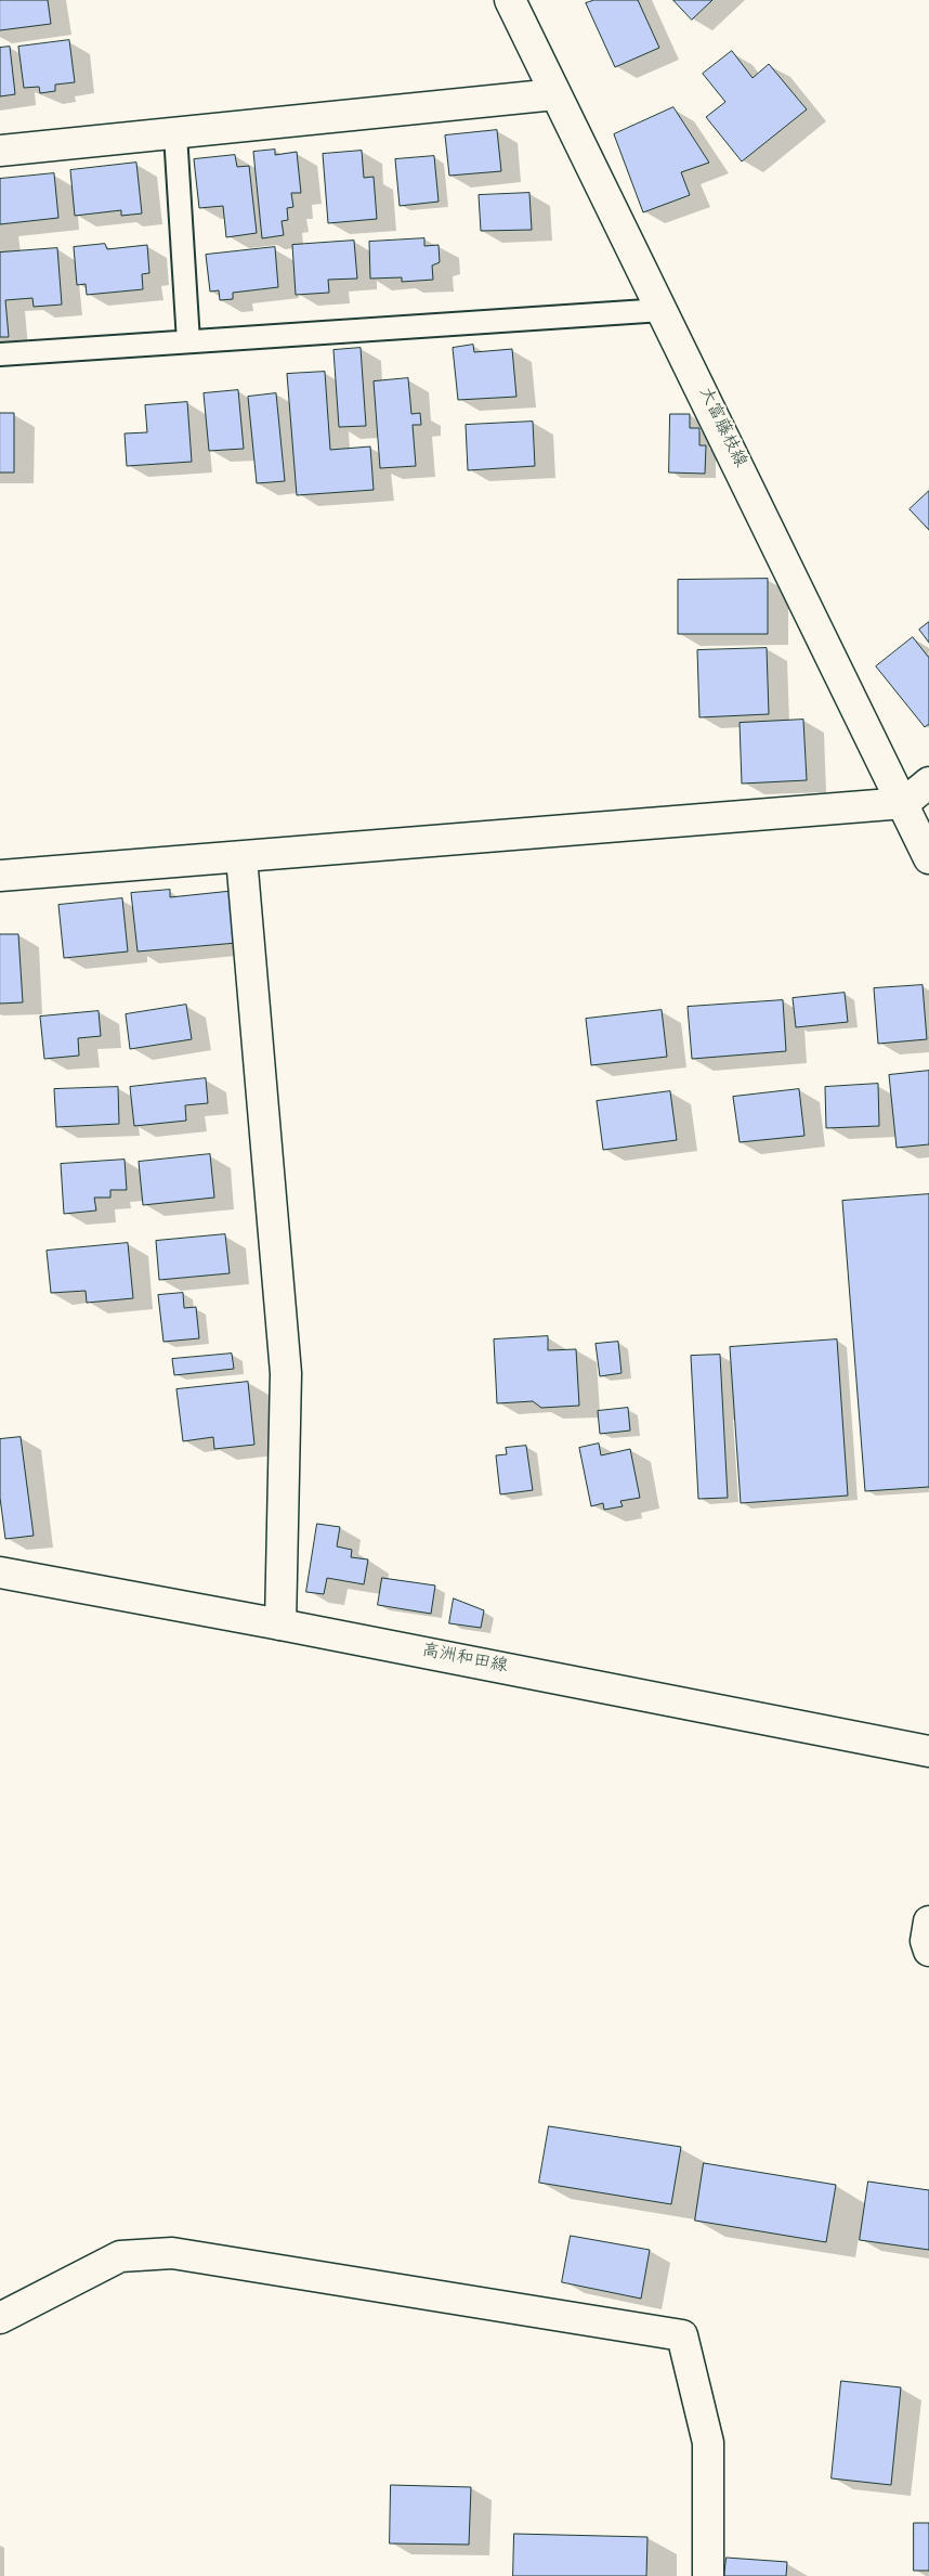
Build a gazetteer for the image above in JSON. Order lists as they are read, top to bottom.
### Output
{
  "streets": {
    "street": ["大富藤枝線", "高洲和田線"]
  }
}
